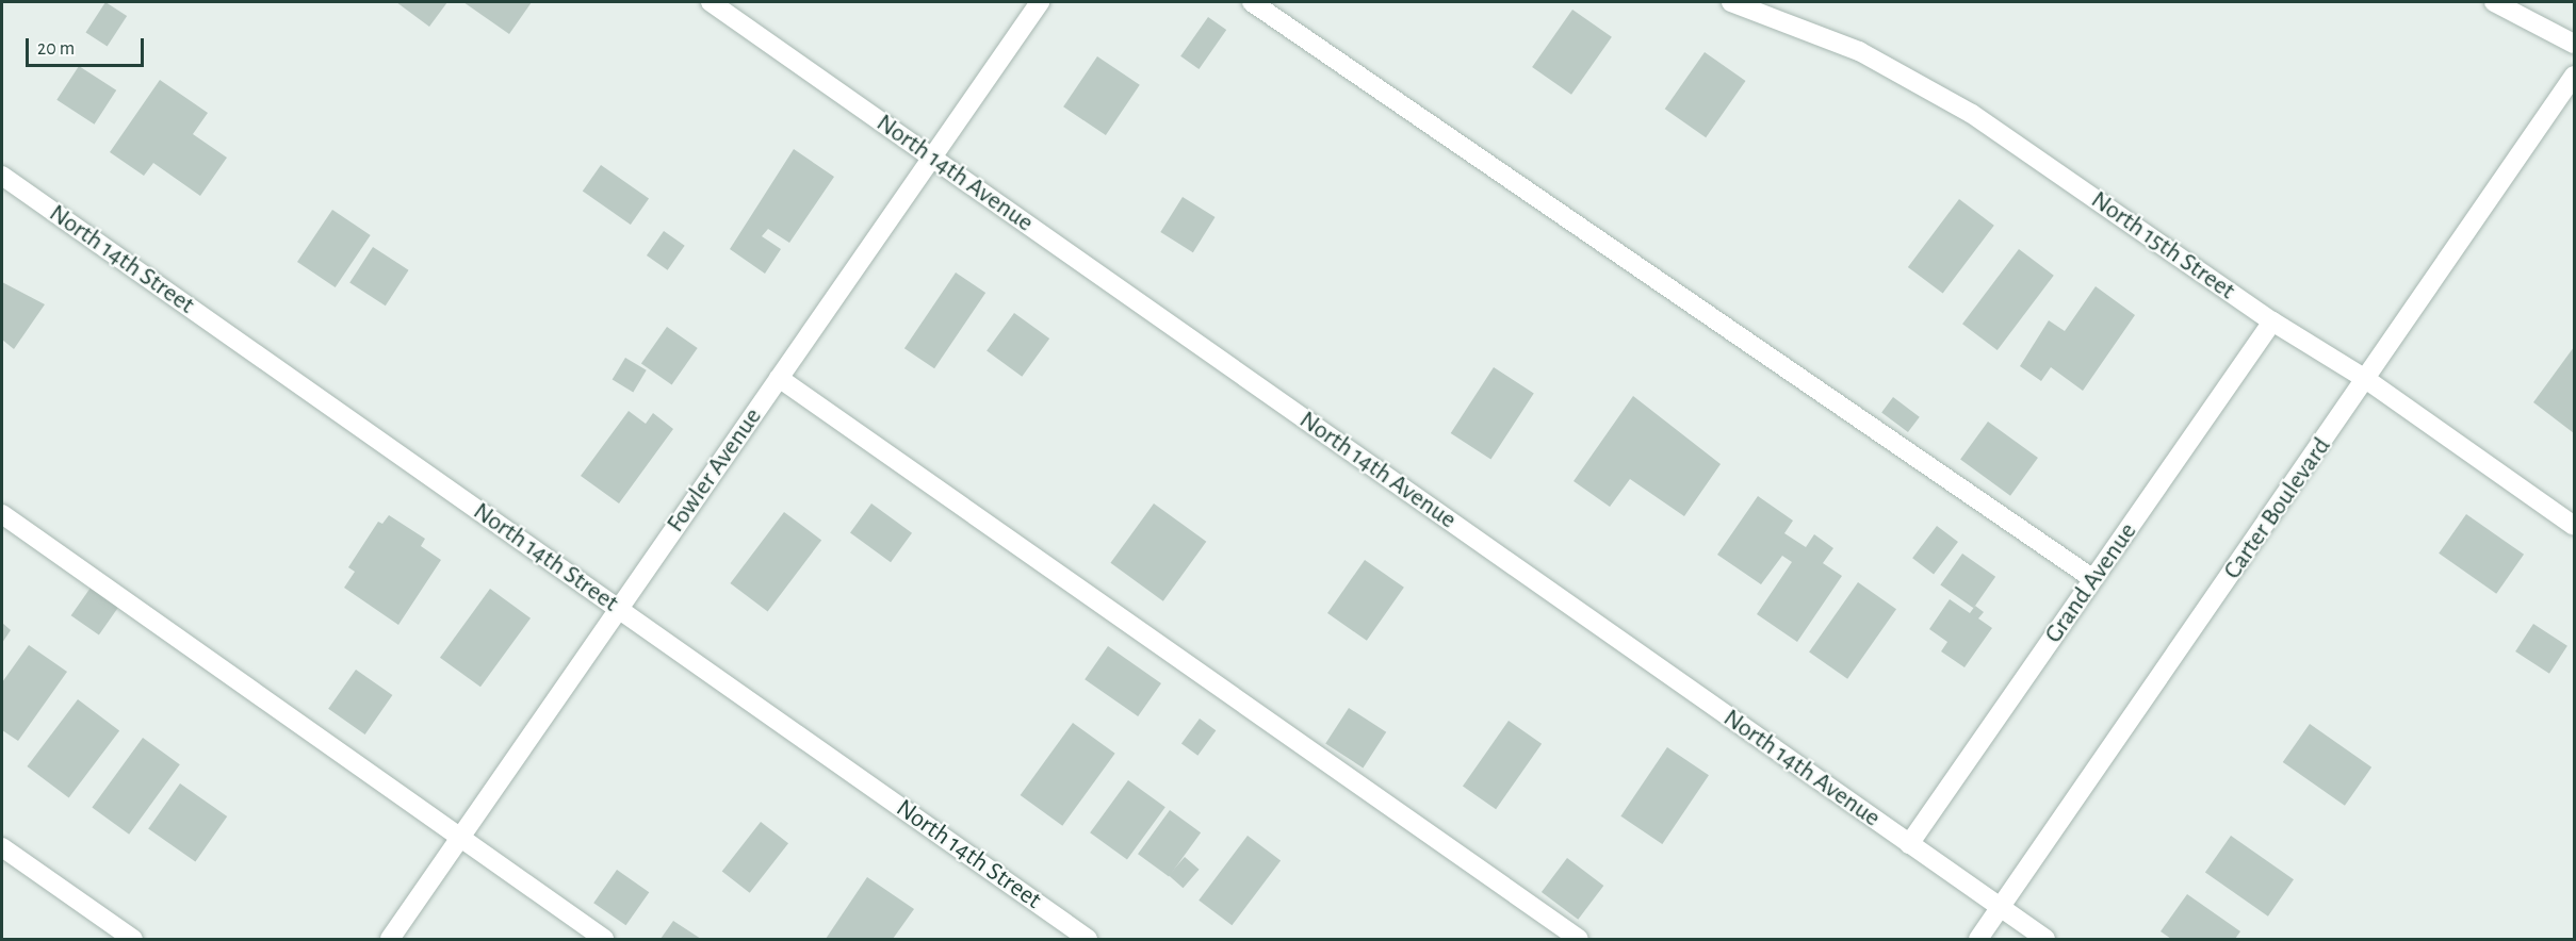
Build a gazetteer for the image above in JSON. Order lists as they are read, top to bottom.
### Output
{
  "streets": {
    "street": [
      "North 14th Avenue",
      "North 15th Street",
      "North 14th Street",
      "Fowler Avenue",
      "Carter Boulevard",
      "Grand Avenue"
    ]
  },
  "crossings": [
    ["North 14th Avenue", "Fowler Avenue"],
    ["North 14th Avenue", "Carter Boulevard"],
    ["North 14th Avenue", "Grand Avenue"],
    ["North 15th Street", "Carter Boulevard"],
    ["North 15th Street", "Grand Avenue"],
    ["North 14th Street", "Fowler Avenue"]
  ],
  "scale_bar": "20 m"
}
